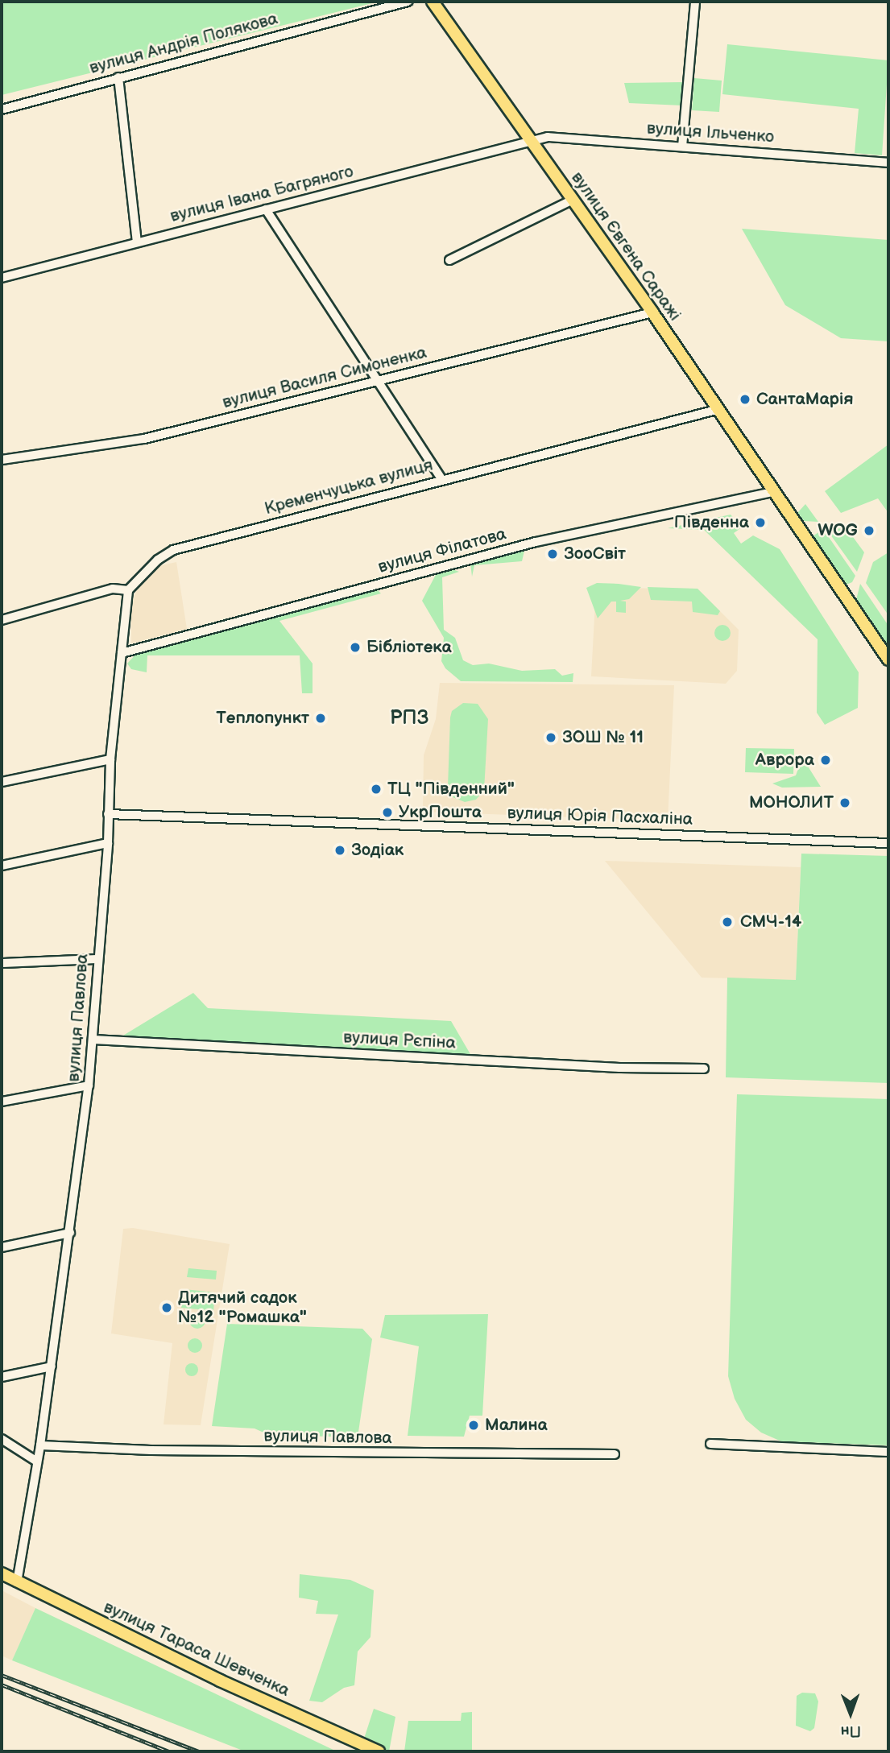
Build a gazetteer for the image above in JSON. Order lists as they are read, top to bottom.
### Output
{
  "streets": {
    "main road": ["вулиця Євгена Саражі", "вулиця Тараса Шевченка"],
    "street": [
      "вулиця Андрія Полякова",
      "вулиця Ільченко",
      "вулиця Івана Багряного",
      "вулиця Василя Симоненка",
      "Кременчуцька вулиця",
      "вулиця Філатова",
      "вулиця Юрія Пасхаліна",
      "вулиця Павлова",
      "вулиця Рєпіна"
    ]
  },
  "crossings": [
    ["вулиця Ільченко", "вулиця Івана Багряного"],
    ["вулиця Ільченко", "вулиця Євгена Саражі"],
    ["вулиця Івана Багряного", "вулиця Євгена Саражі"],
    ["вулиця Євгена Саражі", "вулиця Василя Симоненка"],
    ["вулиця Євгена Саражі", "Кременчуцька вулиця"],
    ["вулиця Євгена Саражі", "вулиця Філатова"],
    ["Кременчуцька вулиця", "вулиця Павлова"],
    ["вулиця Філатова", "вулиця Павлова"],
    ["вулиця Юрія Пасхаліна", "вулиця Павлова"],
    ["вулиця Павлова", "вулиця Рєпіна"],
    ["вулиця Павлова", "вулиця Тараса Шевченка"]
  ],
  "districts": ["РПЗ"],
  "places": [
    "СантаМарія",
    "Південна",
    "WOG",
    "ЗооСвiт",
    "Бібліотека",
    "Теплопункт",
    "ЗОШ № 11",
    "Аврора",
    "ТЦ \"Південний\"",
    "МОНОЛИТ",
    "УкрПошта",
    "Зодіак",
    "СМЧ-14",
    "Дитячий садок №12 \"Ромашка\"",
    "Малина"
  ],
  "north": "bottom"
}
